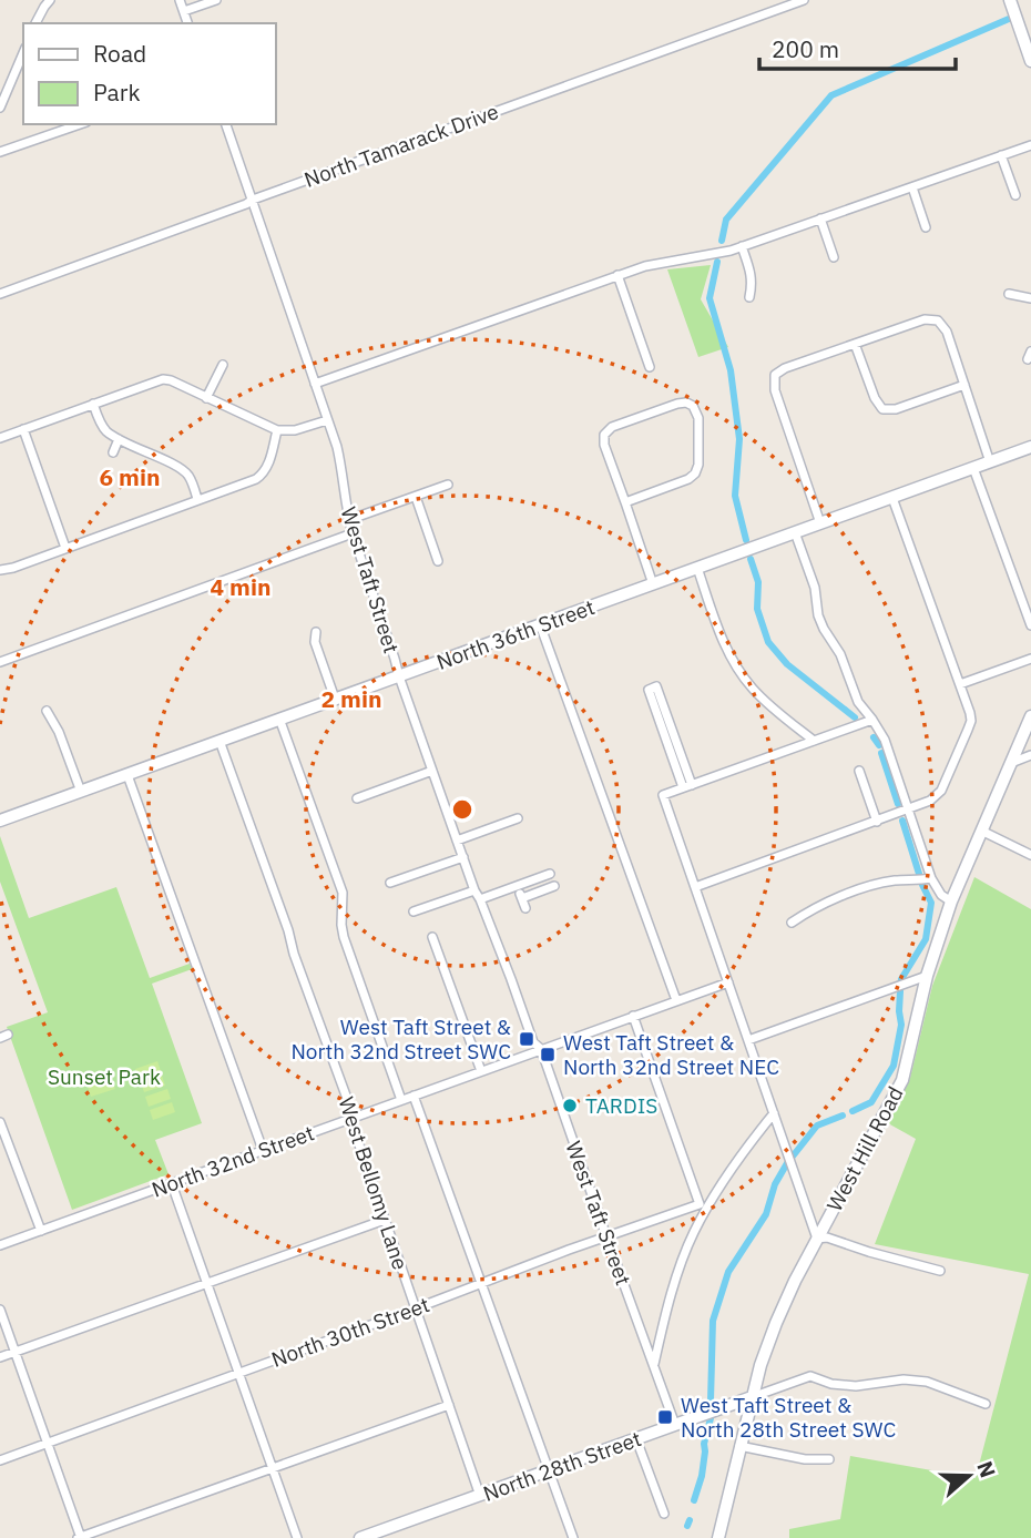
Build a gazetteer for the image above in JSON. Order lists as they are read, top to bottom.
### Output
{
  "streets": {
    "street": [
      "North Tamarack Drive",
      "West Taft Street",
      "North 36th Street",
      "West Hill Road",
      "North 32nd Street",
      "West Bellomy Lane",
      "North 30th Street",
      "North 28th Street"
    ]
  },
  "crossings": [
    ["North Tamarack Drive", "West Taft Street"],
    ["West Taft Street", "North 36th Street"],
    ["West Taft Street", "North 32nd Street"],
    ["West Taft Street", "North 30th Street"],
    ["West Taft Street", "North 28th Street"],
    ["North 36th Street", "West Bellomy Lane"],
    ["West Hill Road", "North 28th Street"],
    ["North 32nd Street", "West Bellomy Lane"],
    ["West Bellomy Lane", "North 30th Street"],
    ["West Bellomy Lane", "North 28th Street"]
  ],
  "parks": ["Sunset Park"],
  "places": {
    "transit": ["West Taft Street & North 32nd Street SWC", "West Taft Street & North 32nd Street NEC", "West Taft Street & North 28th Street SWC"],
    "other": ["TARDIS"]
  },
  "legend": ["Road", "Park"],
  "scale_bar": "200 m",
  "north": "right",
  "rings": ["6 min", "4 min", "2 min"]
}
